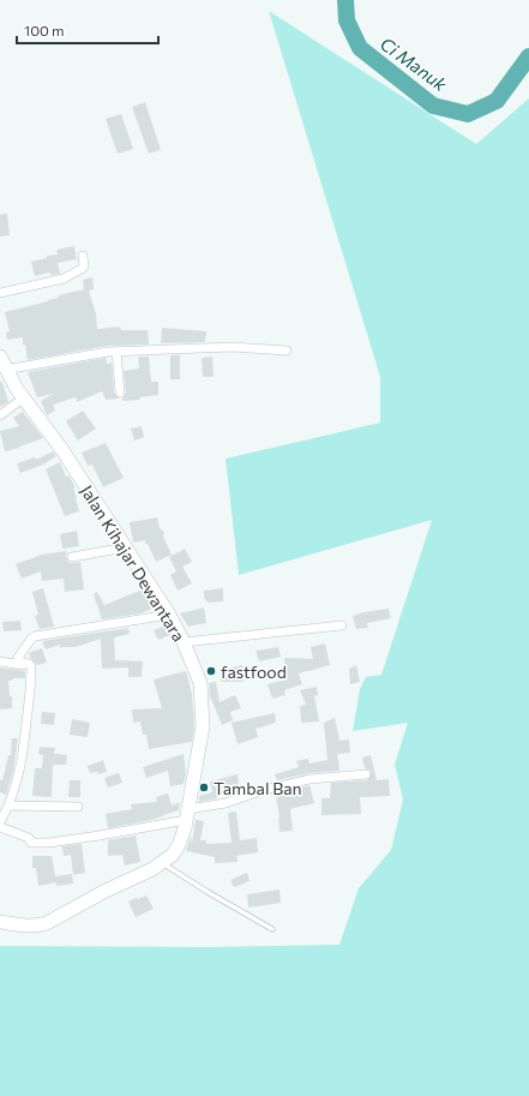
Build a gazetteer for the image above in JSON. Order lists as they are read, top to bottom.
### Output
{
  "streets": {
    "main road": ["Jalan Kihajar Dewantara"]
  },
  "water": ["Ci Manuk"],
  "places": ["fastfood", "Tambal Ban"],
  "scale_bar": "100 m"
}
